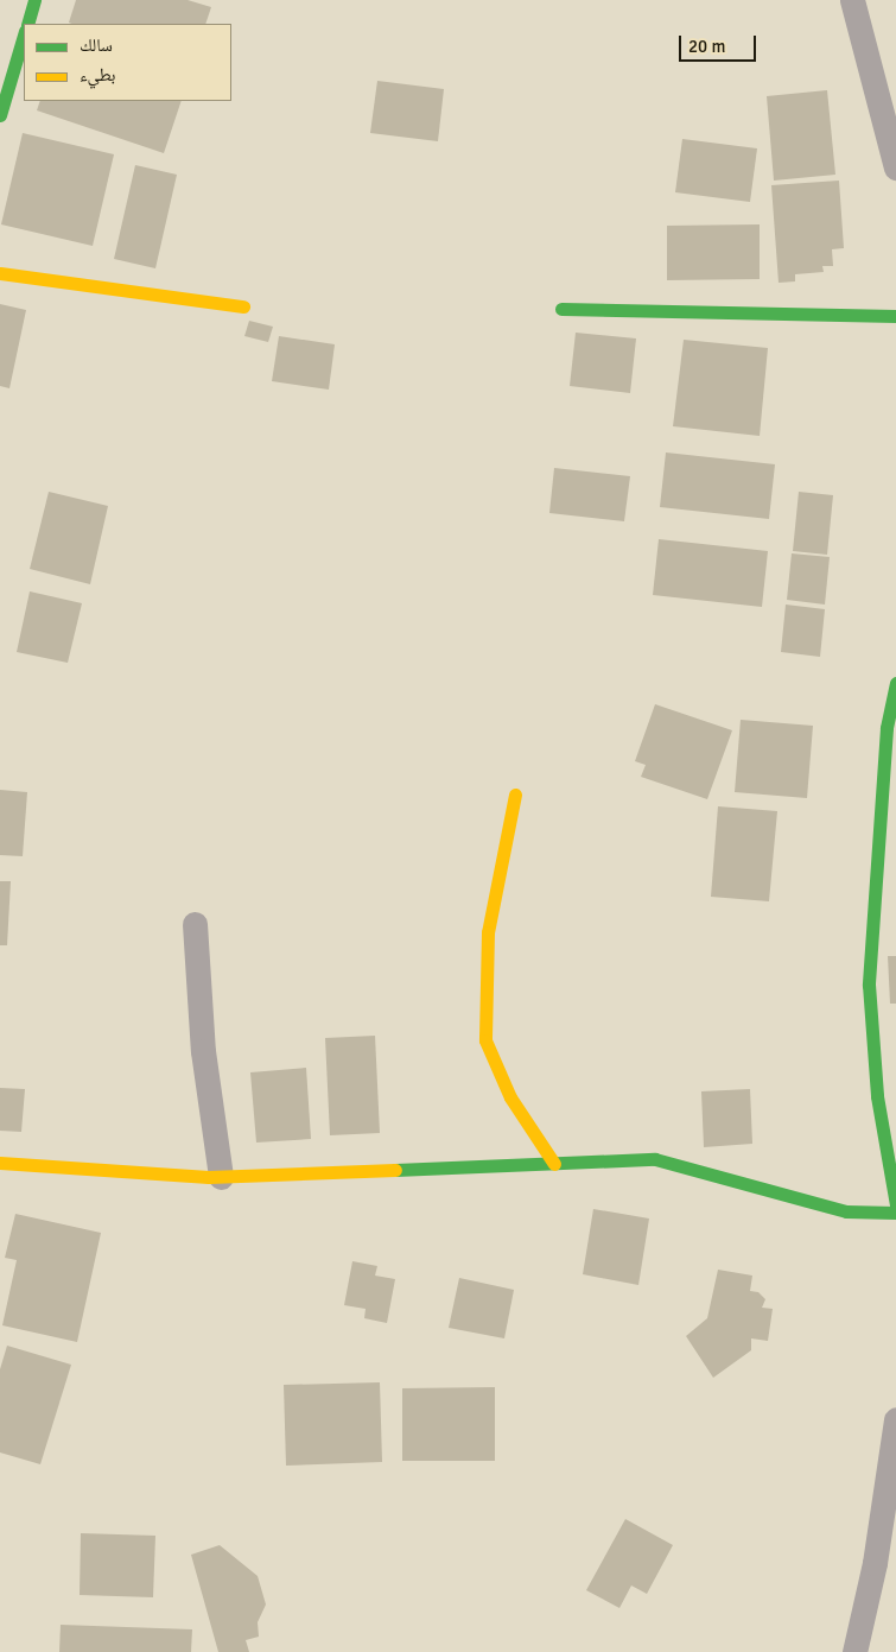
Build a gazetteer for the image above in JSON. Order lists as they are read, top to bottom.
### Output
{
  "legend": ["سالك", "بطيء"],
  "scale_bar": "20 m"
}
